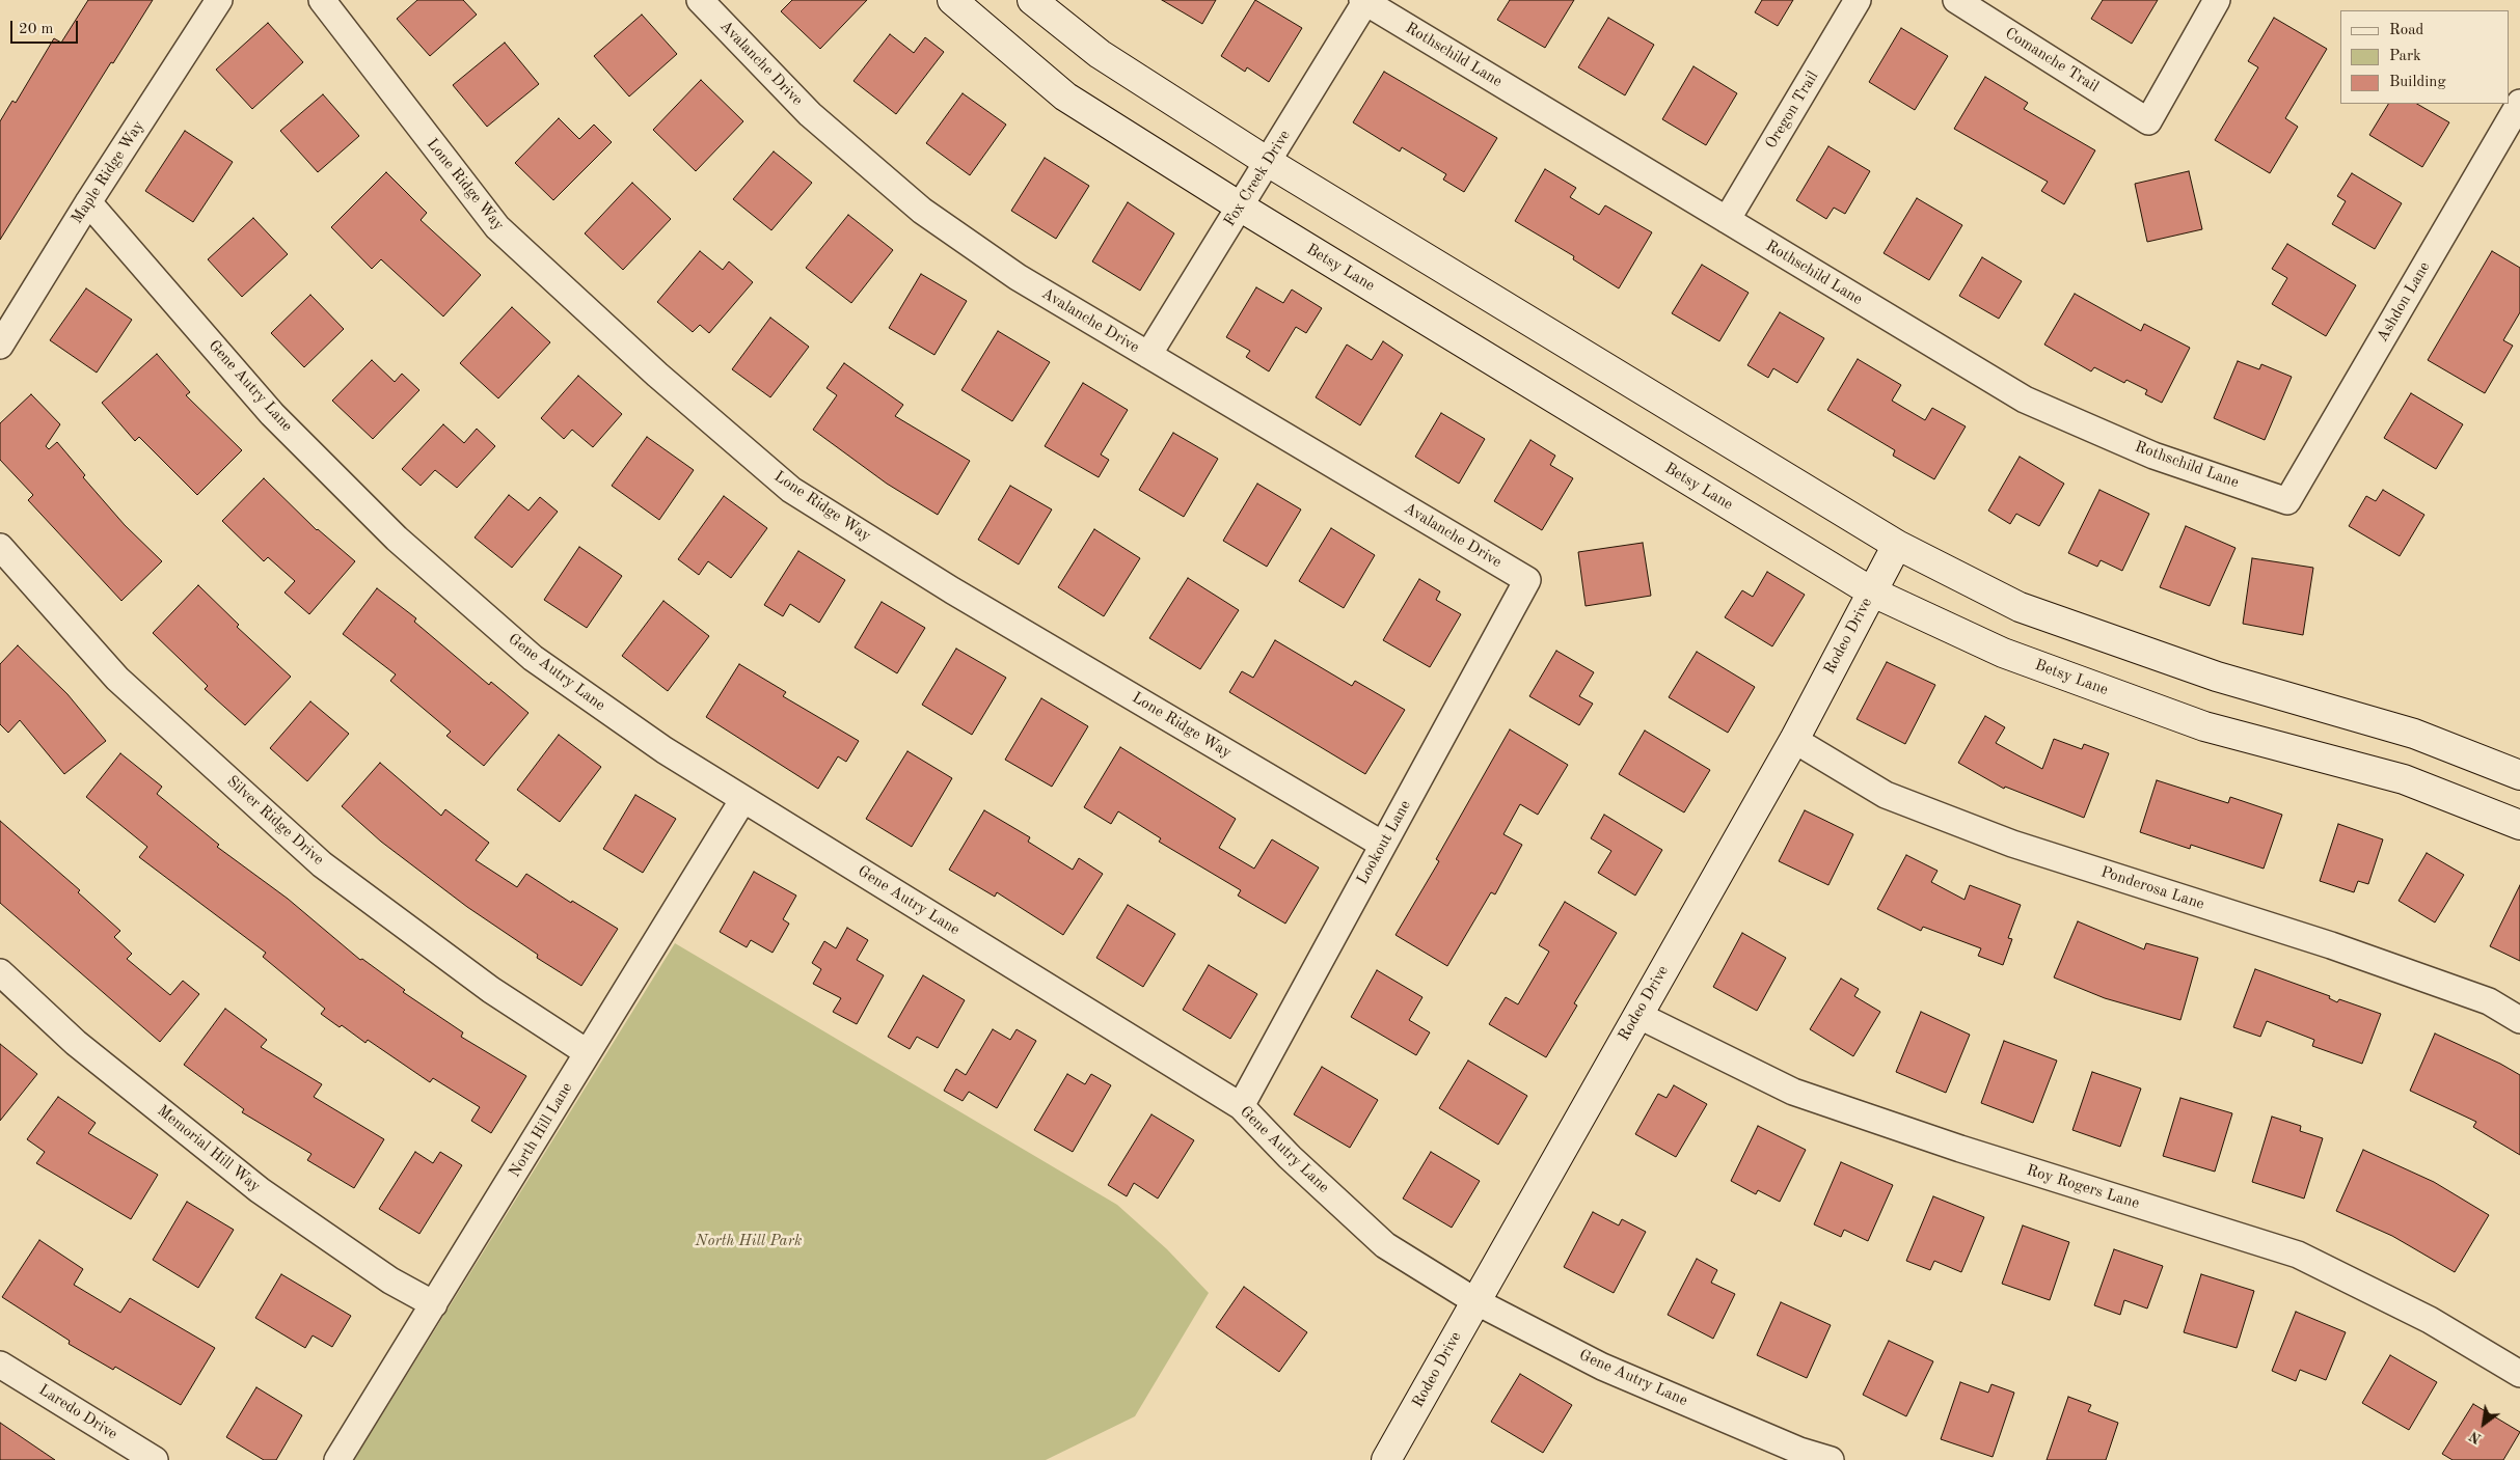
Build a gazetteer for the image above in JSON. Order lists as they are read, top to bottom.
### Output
{
  "streets": {
    "main road": ["Betsy Lane", "Rodeo Drive"],
    "street": [
      "Rothschild Lane",
      "Comanche Trail",
      "Avalanche Drive",
      "Oregon Trail",
      "Maple Ridge Way",
      "Fox Creek Drive",
      "Lone Ridge Way",
      "Ashdon Lane",
      "Gene Autry Lane",
      "Silver Ridge Drive",
      "Lookout Lane",
      "Ponderosa Lane",
      "North Hill Lane",
      "Memorial Hill Way",
      "Roy Rogers Lane",
      "Laredo Drive"
    ]
  },
  "crossings": [
    ["Rothschild Lane", "Oregon Trail"],
    ["Rothschild Lane", "Fox Creek Drive"],
    ["Rothschild Lane", "Ashdon Lane"],
    ["Avalanche Drive", "Fox Creek Drive"],
    ["Avalanche Drive", "Lookout Lane"],
    ["Maple Ridge Way", "Gene Autry Lane"],
    ["Fox Creek Drive", "Betsy Lane"],
    ["Lone Ridge Way", "Lookout Lane"],
    ["Betsy Lane", "Rodeo Drive"],
    ["Gene Autry Lane", "Rodeo Drive"],
    ["Gene Autry Lane", "Lookout Lane"],
    ["Gene Autry Lane", "North Hill Lane"],
    ["Rodeo Drive", "Ponderosa Lane"],
    ["Rodeo Drive", "Roy Rogers Lane"],
    ["Silver Ridge Drive", "North Hill Lane"],
    ["North Hill Lane", "Memorial Hill Way"]
  ],
  "parks": ["North Hill Park"],
  "legend": ["Road", "Park", "Building"],
  "scale_bar": "20 m",
  "north": "bottom left"
}
